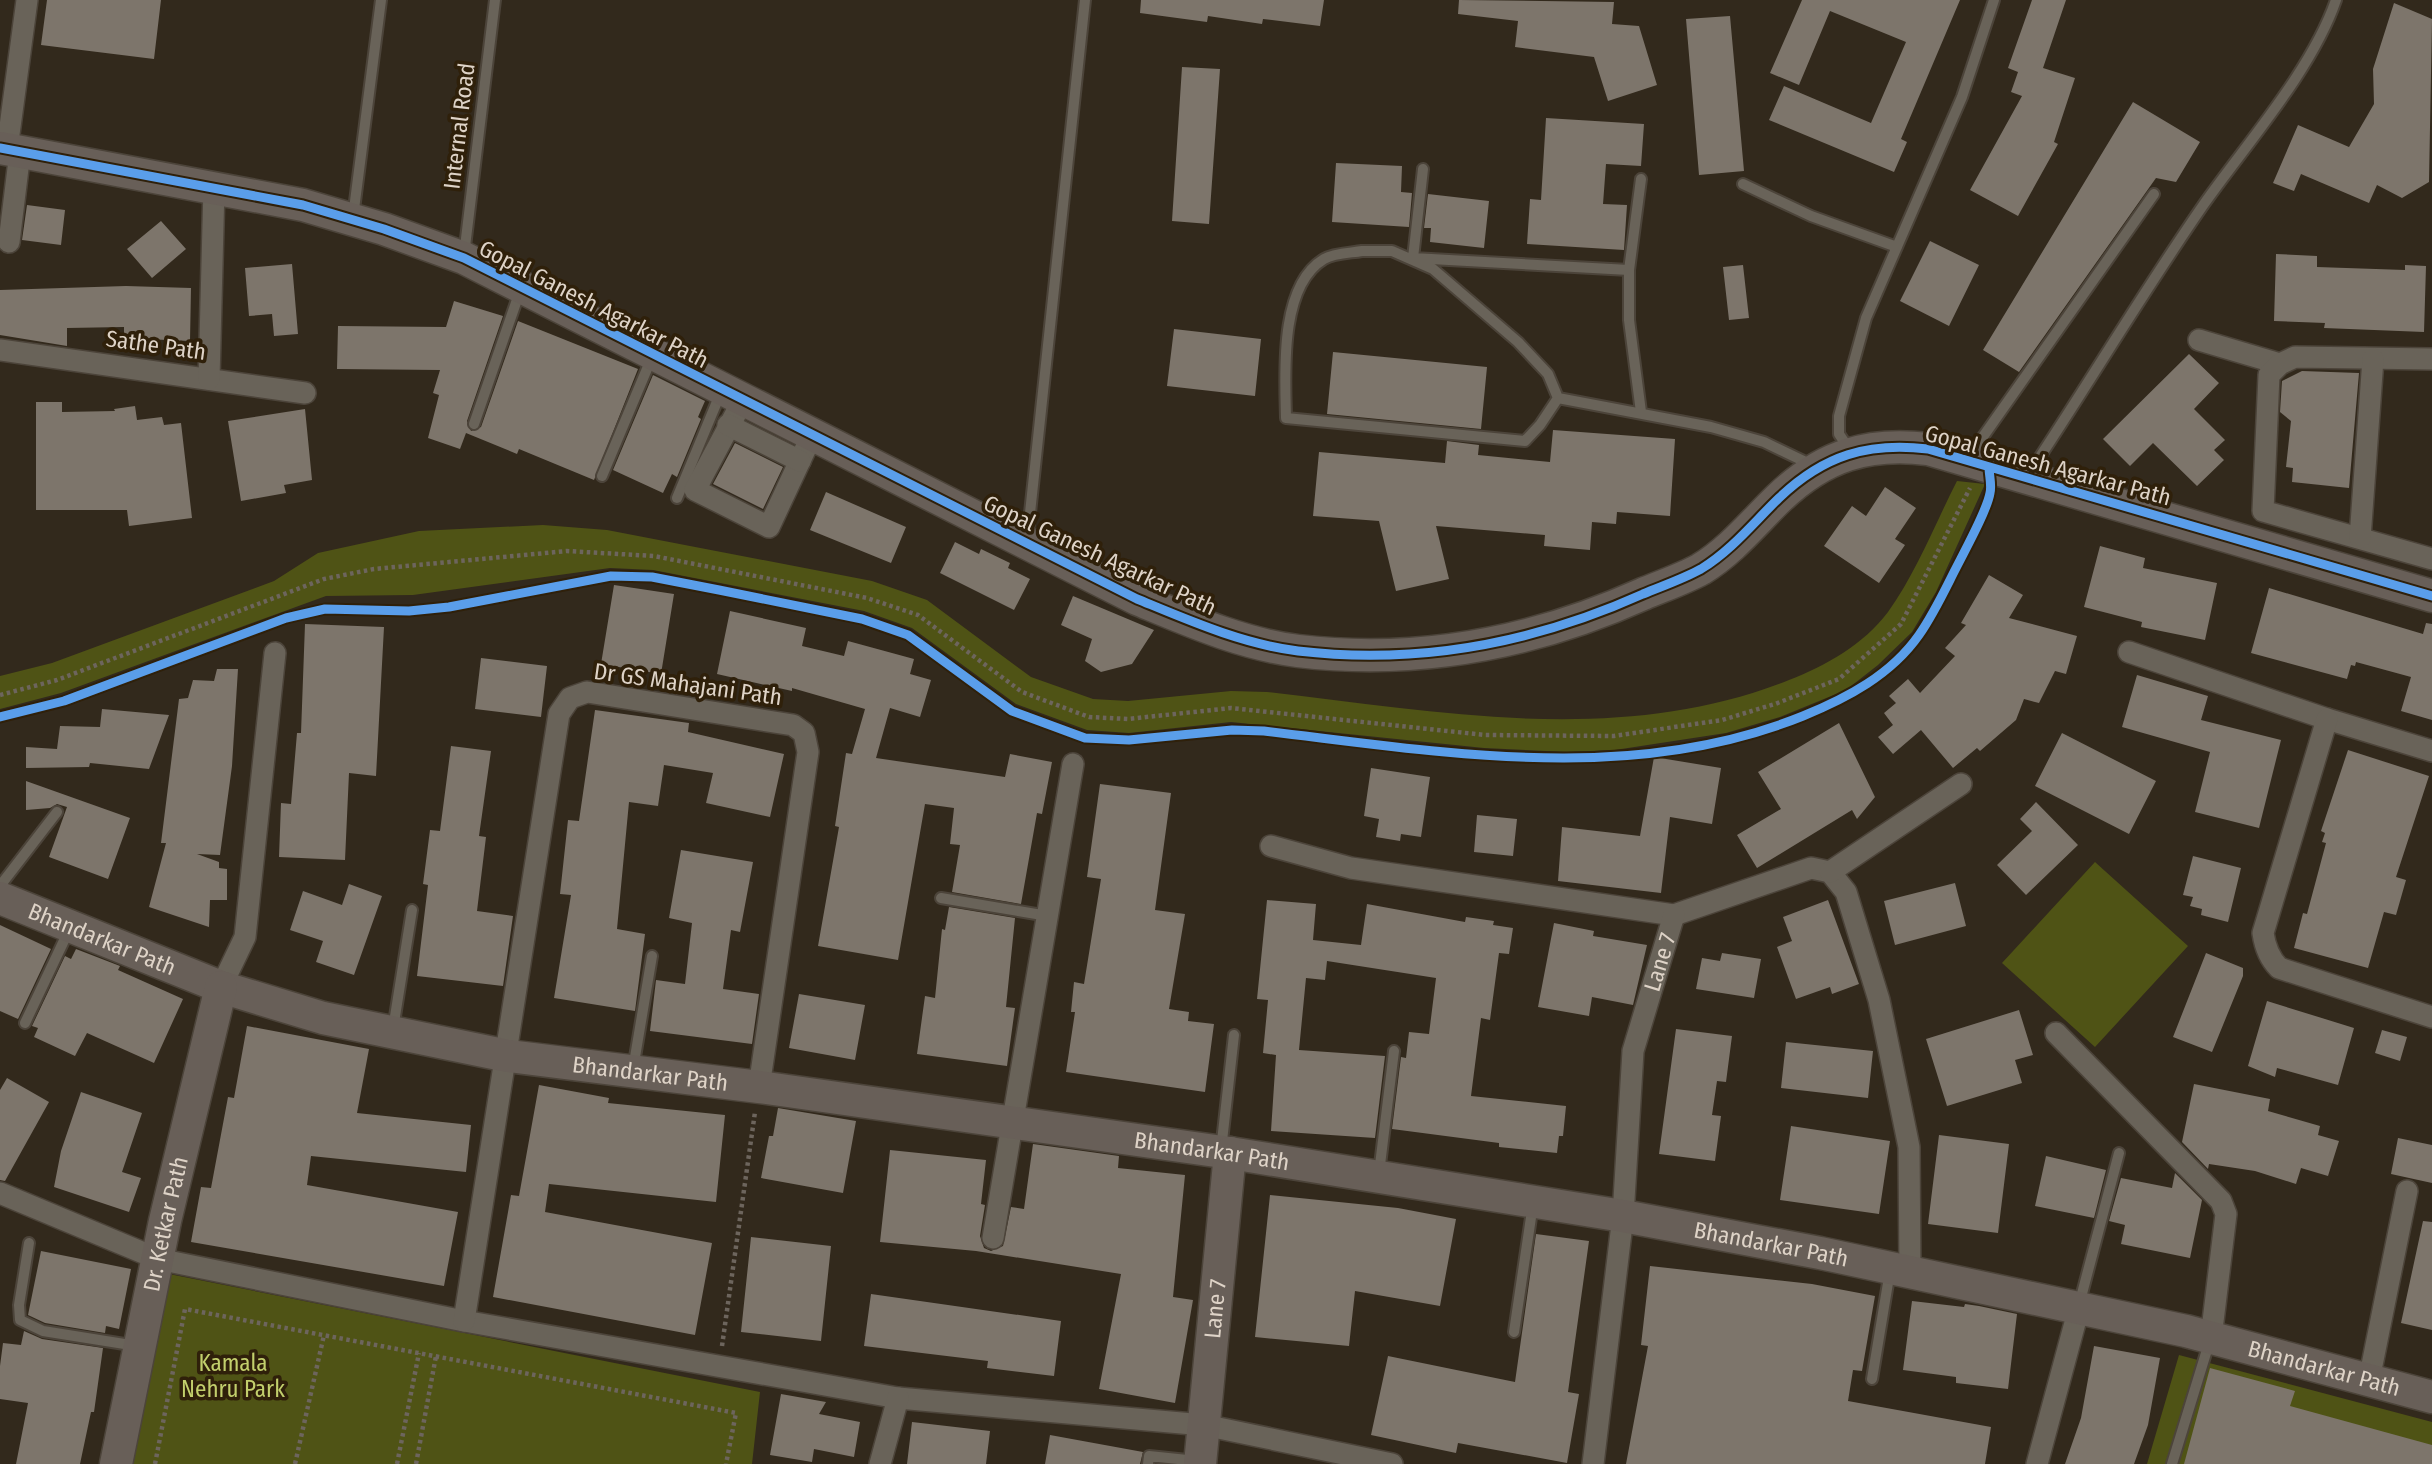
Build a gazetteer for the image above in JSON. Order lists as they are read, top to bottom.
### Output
{
  "streets": {
    "street": [
      "Gopal Ganesh Agarkar Path",
      "Sathe Path",
      "Dr GS Mahajani Path",
      "Bhandarkar Path",
      "Lane 7",
      "Dr. Ketkar Path"
    ],
    "lane": ["Internal Road"]
  },
  "crossings": [
    ["Internal Road", "Gopal Ganesh Agarkar Path"],
    ["Dr GS Mahajani Path", "Bhandarkar Path"],
    ["Bhandarkar Path", "Lane 7"],
    ["Bhandarkar Path", "Dr. Ketkar Path"]
  ],
  "parks": ["Kamala Nehru Park"]
}
